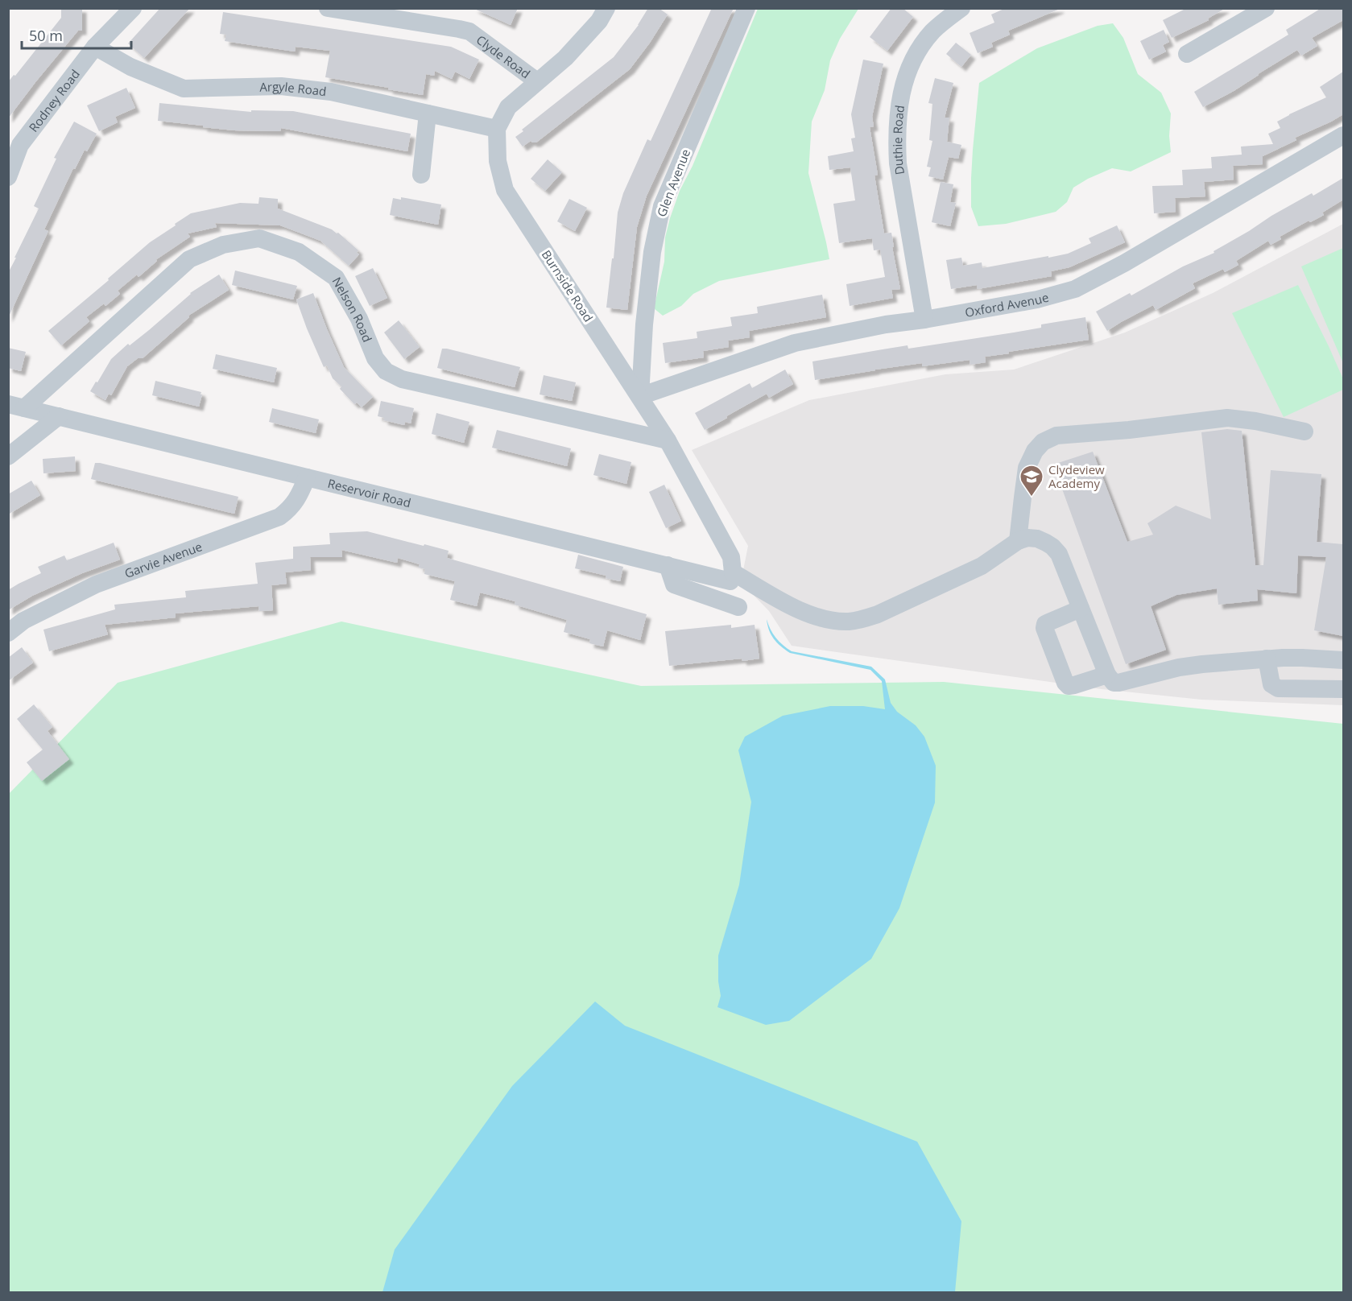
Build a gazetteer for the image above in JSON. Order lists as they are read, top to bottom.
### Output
{
  "streets": {
    "street": [
      "Clyde Road",
      "Argyle Road",
      "Rodney Road",
      "Duthie Road",
      "Glen Avenue",
      "Burnside Road",
      "Oxford Avenue",
      "Nelson Road",
      "Reservoir Road",
      "Garvie Avenue"
    ]
  },
  "crossings": [
    ["Clyde Road", "Burnside Road"],
    ["Argyle Road", "Rodney Road"],
    ["Argyle Road", "Burnside Road"],
    ["Duthie Road", "Oxford Avenue"],
    ["Glen Avenue", "Burnside Road"],
    ["Glen Avenue", "Oxford Avenue"],
    ["Burnside Road", "Oxford Avenue"],
    ["Burnside Road", "Nelson Road"],
    ["Burnside Road", "Reservoir Road"],
    ["Nelson Road", "Reservoir Road"],
    ["Reservoir Road", "Garvie Avenue"]
  ],
  "places": {
    "school or university": ["Clydeview Academy"]
  },
  "scale_bar": "50 m"
}
